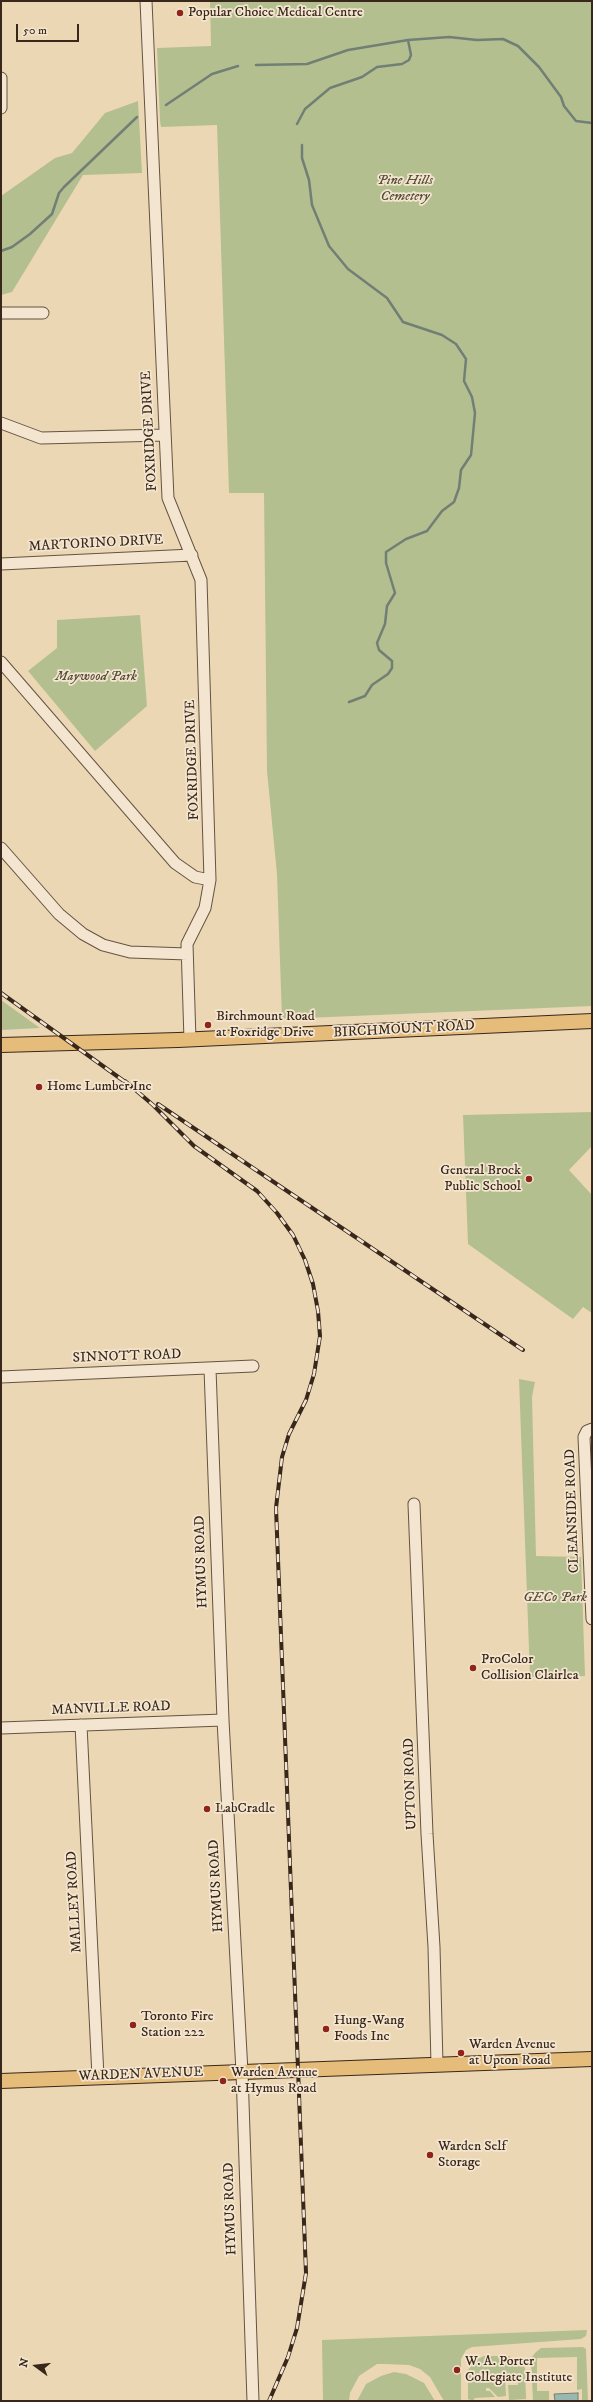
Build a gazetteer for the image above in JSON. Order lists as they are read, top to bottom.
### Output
{
  "streets": {
    "main road": ["BIRCHMOUNT ROAD", "WARDEN AVENUE"],
    "street": [
      "FOXRIDGE DRIVE",
      "MARTORINO DRIVE",
      "SINNOTT ROAD",
      "CLEANSIDE ROAD",
      "HYMUS ROAD",
      "MANVILLE ROAD",
      "UPTON ROAD",
      "MALLEY ROAD"
    ]
  },
  "crossings": [
    ["FOXRIDGE DRIVE", "MARTORINO DRIVE"],
    ["FOXRIDGE DRIVE", "BIRCHMOUNT ROAD"],
    ["SINNOTT ROAD", "HYMUS ROAD"],
    ["HYMUS ROAD", "MANVILLE ROAD"],
    ["HYMUS ROAD", "WARDEN AVENUE"],
    ["MANVILLE ROAD", "MALLEY ROAD"],
    ["UPTON ROAD", "WARDEN AVENUE"],
    ["MALLEY ROAD", "WARDEN AVENUE"]
  ],
  "parks": ["Pine Hills Cemetery", "Maywood Park", "GECo Park"],
  "places": [
    "Popular Choice Medical Centre",
    "Birchmount Road at Foxridge Drive",
    "Home Lumber Inc",
    "General Brock Public School",
    "ProColor Collision Clairlea",
    "LabCradle",
    "Toronto Fire Station 222",
    "Hung-Wang Foods Inc",
    "Warden Avenue at Upton Road",
    "Warden Avenue at Hymus Road",
    "Warden Self Storage",
    "W. A. Porter Collegiate Institute"
  ],
  "scale_bar": "50 m",
  "north": "left"
}
